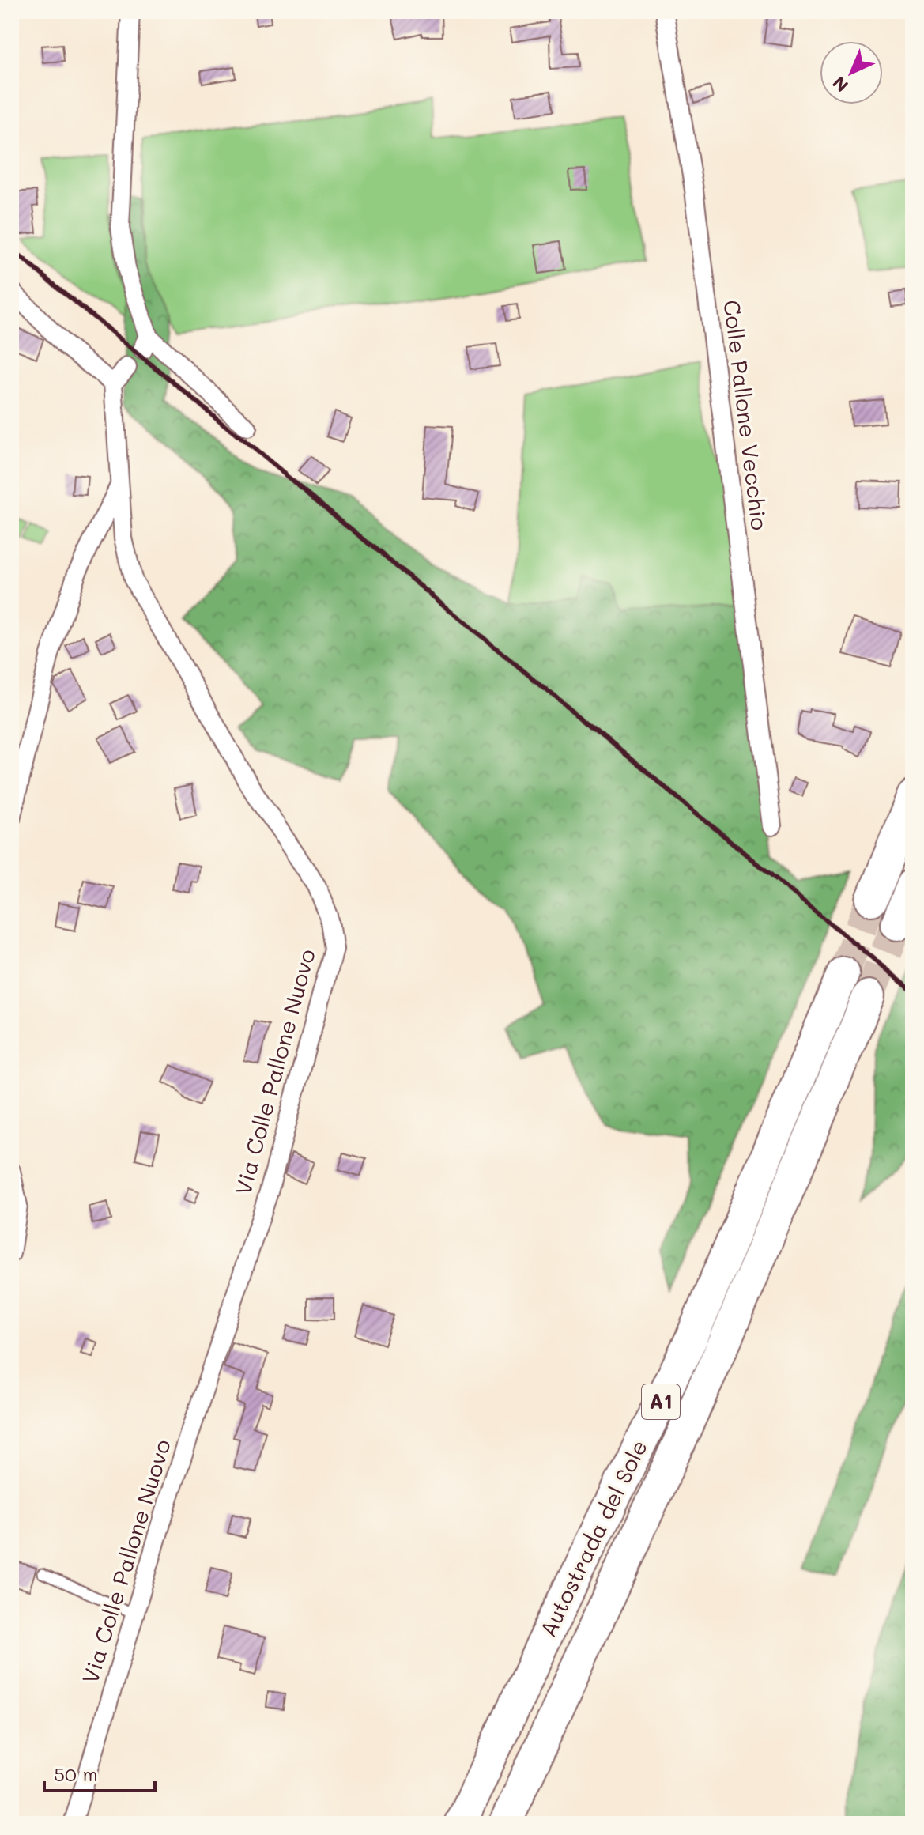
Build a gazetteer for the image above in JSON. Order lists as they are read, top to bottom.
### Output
{
  "streets": {
    "highway": ["A1", "Autostrada del Sole"],
    "street": ["Colle Pallone Vecchio", "Via Colle Pallone Nuovo"]
  },
  "scale_bar": "50 m",
  "north": "bottom left"
}
